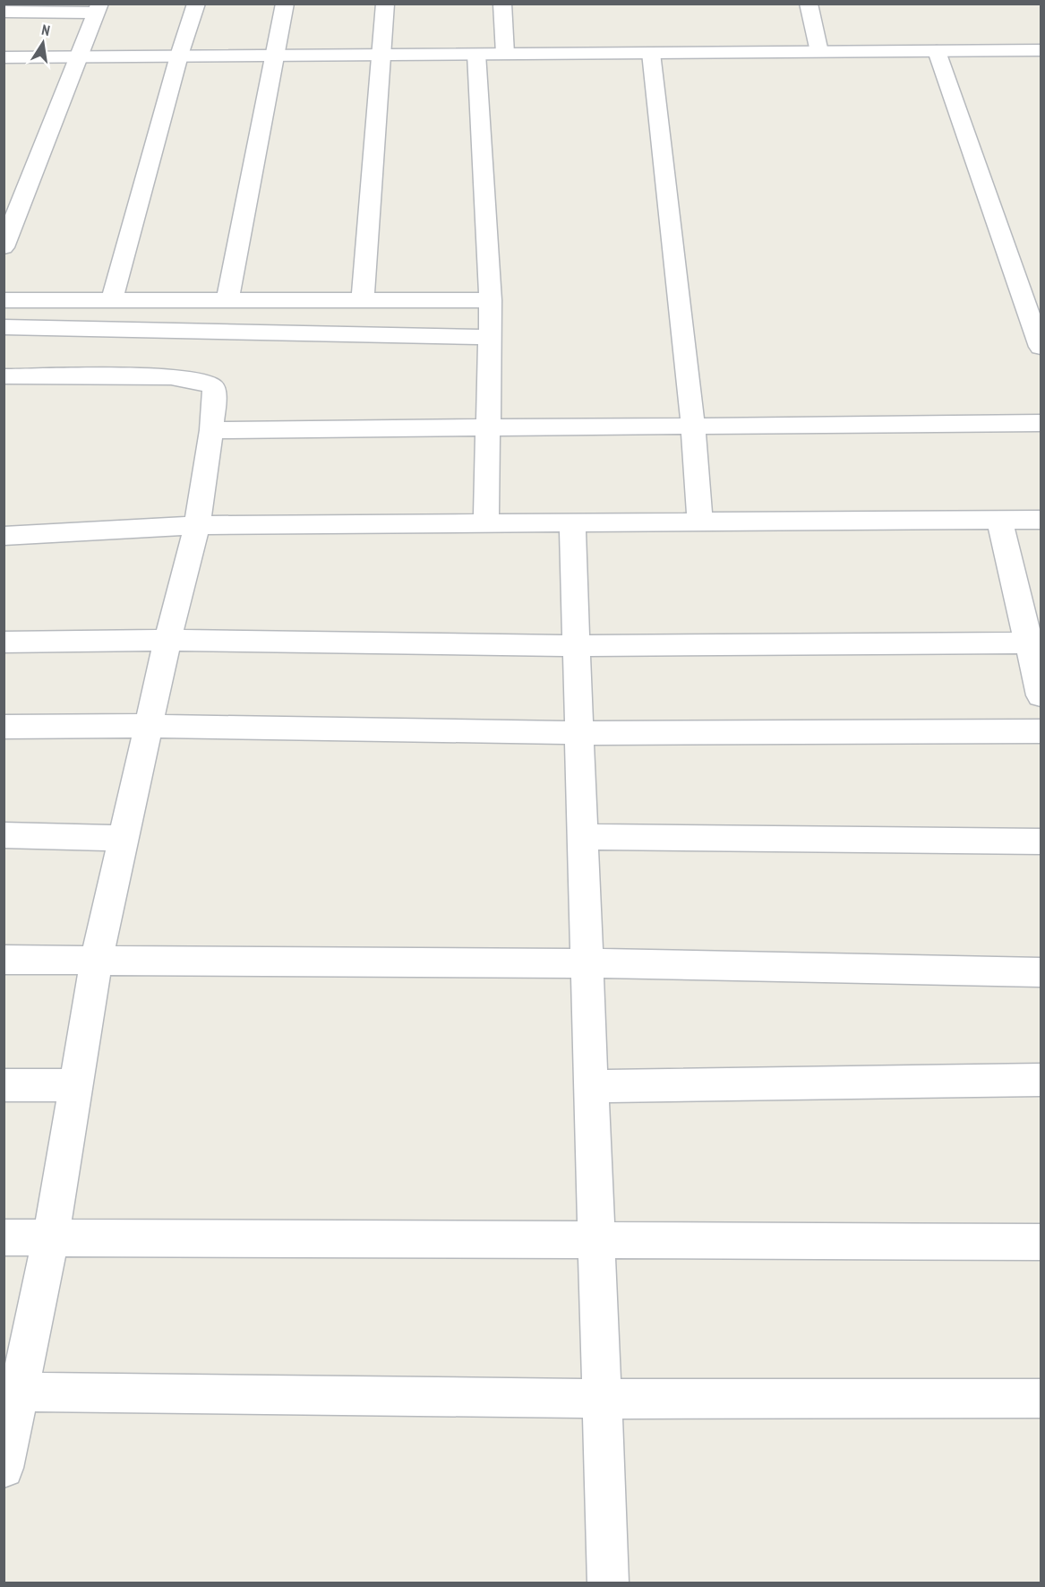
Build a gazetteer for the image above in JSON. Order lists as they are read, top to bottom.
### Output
{
  "north": "top"
}
